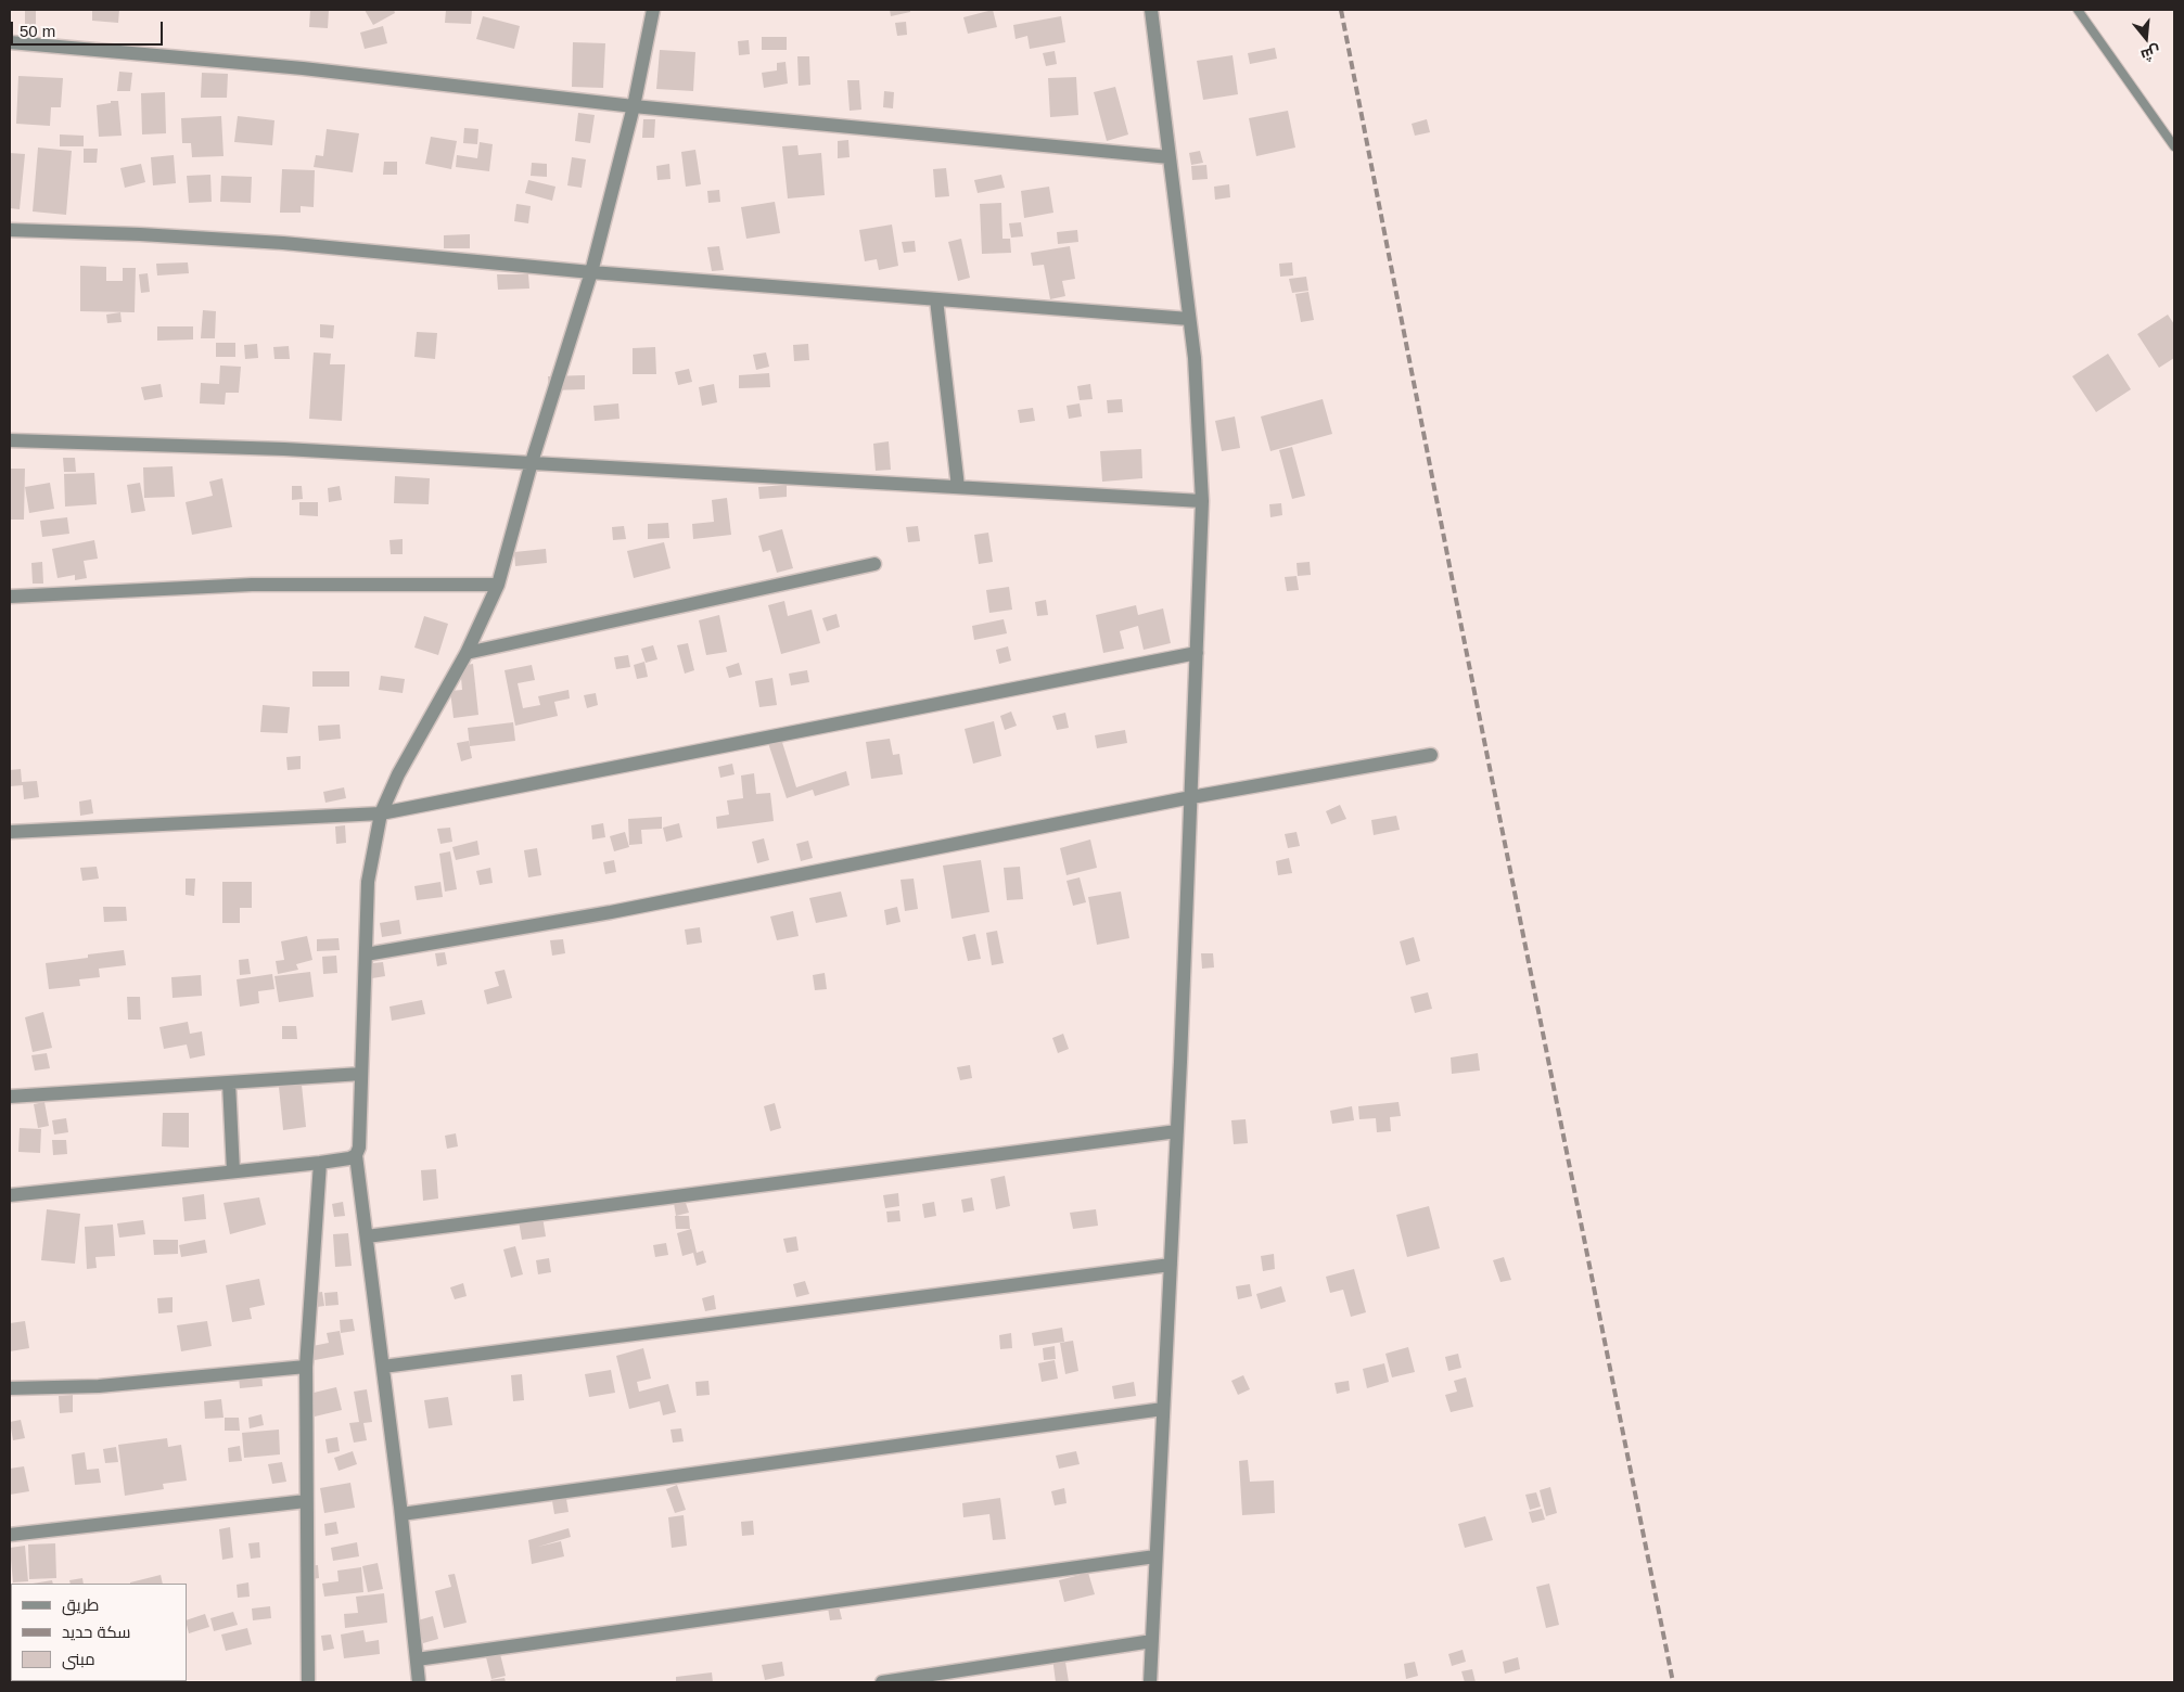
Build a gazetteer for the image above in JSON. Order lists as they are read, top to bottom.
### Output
{
  "legend": ["طريق", "سكة حديد", "مبنى"],
  "scale_bar": "50 m",
  "north": "bottom"
}
